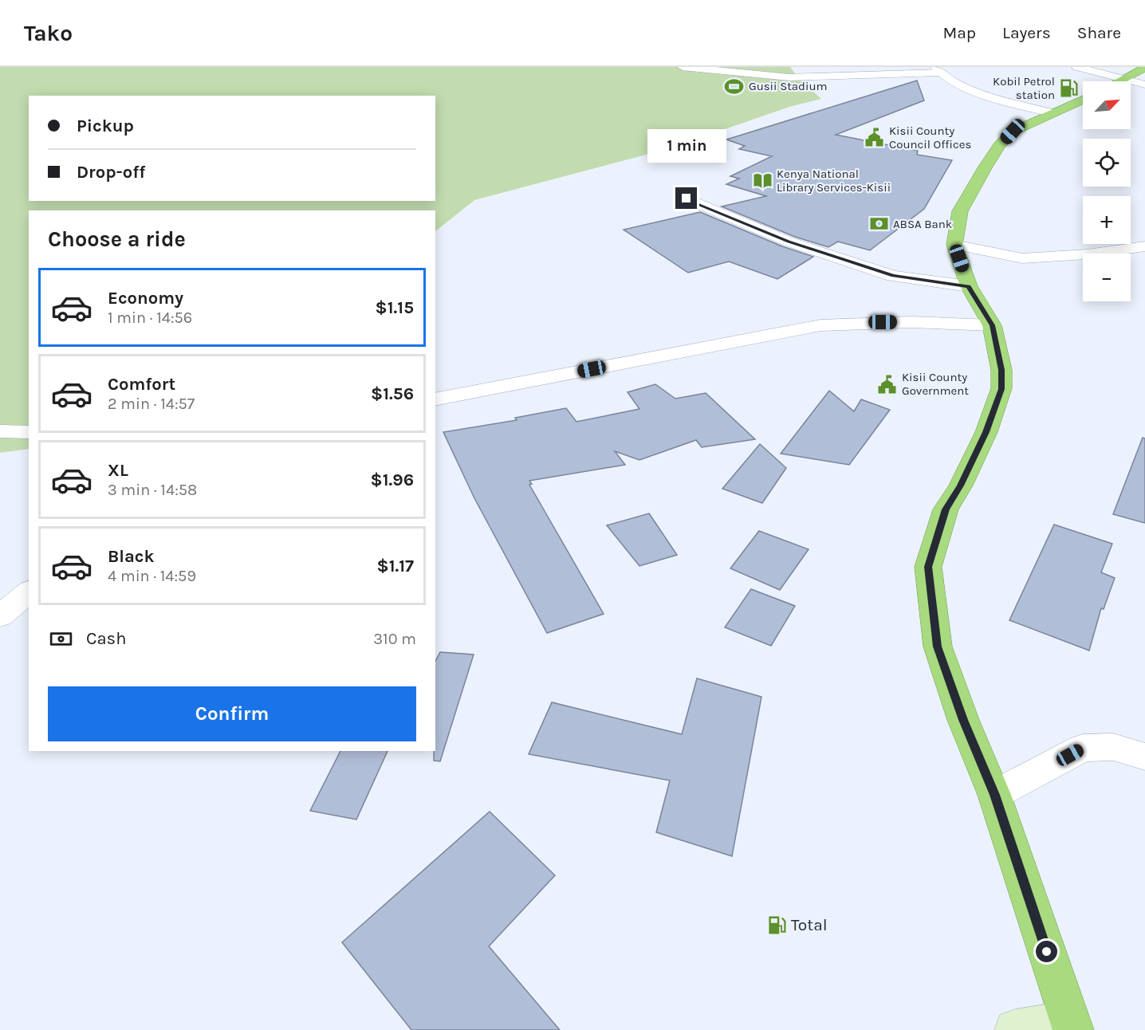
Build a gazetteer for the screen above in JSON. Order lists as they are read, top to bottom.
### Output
{
  "places": {
    "sports": ["Gusii Stadium"],
    "fuel station": ["Kobil Petrol station", "Total"],
    "public building": ["Kisii County Council Offices", "Kisii County Government"],
    "library": ["Kenya National Library Services-Kisii"],
    "bank": ["ABSA Bank"]
  },
  "north": "top right",
  "page": {
    "header": "Tako",
    "nav": ["Map", "Layers", "Share"],
    "map_buttons": ["+", "−"],
    "banner": ["Pickup", "Drop-off"],
    "bubble": "1 min",
    "heading": "Choose a ride",
    "list": [
      {
        "name": "Economy",
        "note": "1 min · 14:56",
        "value": "$1.15"
      },
      {
        "name": "Comfort",
        "note": "2 min · 14:57",
        "value": "$1.56"
      },
      {
        "name": "XL",
        "note": "3 min · 14:58",
        "value": "$1.96"
      },
      {
        "name": "Black",
        "note": "4 min · 14:59",
        "value": "$1.17"
      }
    ],
    "pay": ["Cash", "310 m"],
    "buttons": "Confirm"
  }
}
